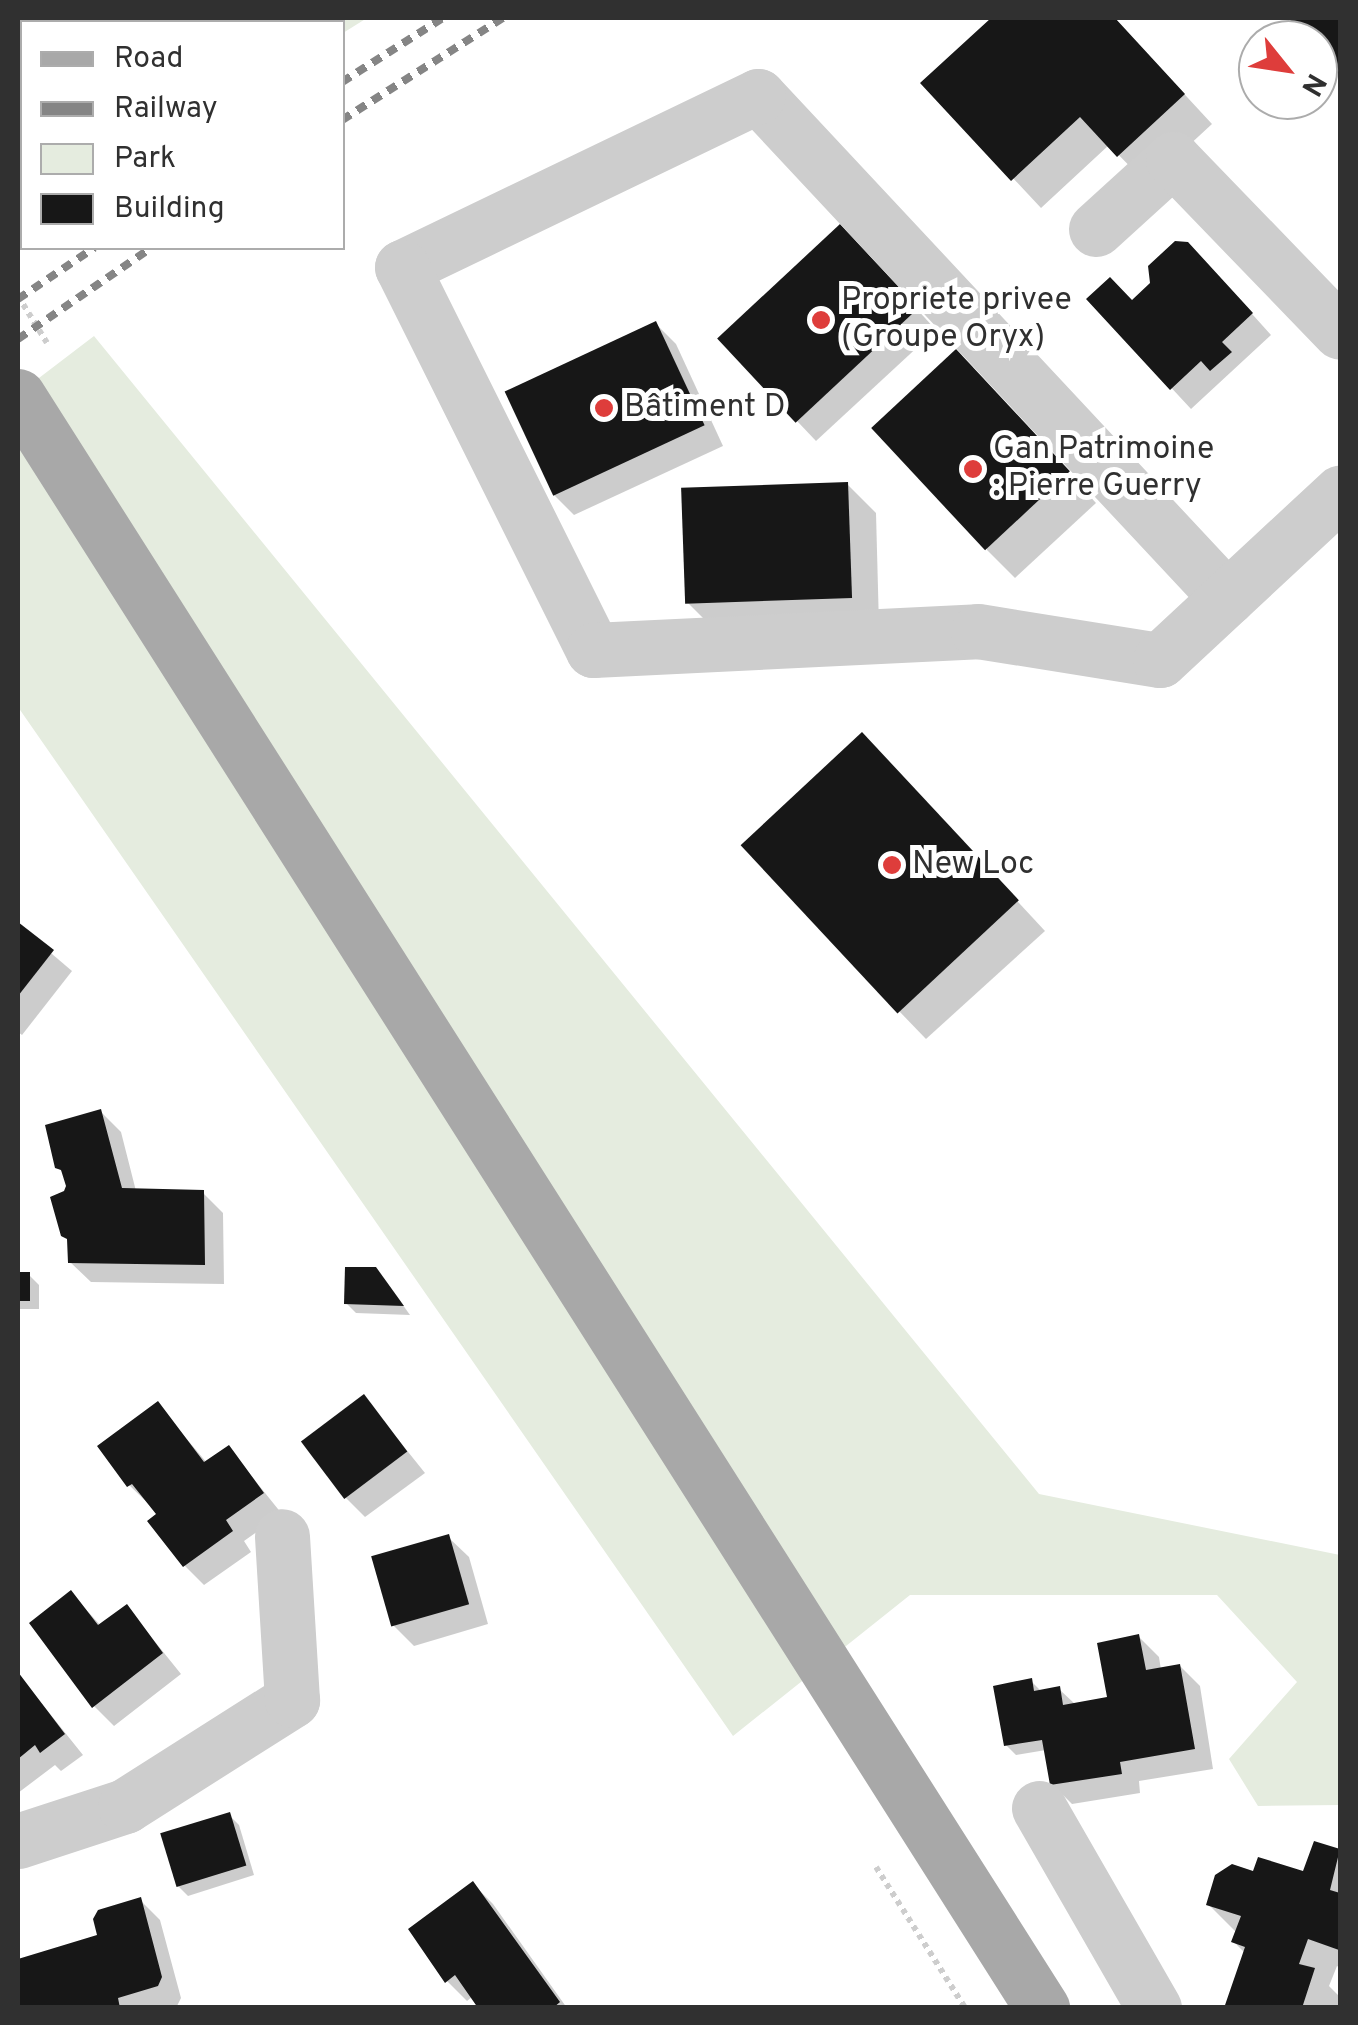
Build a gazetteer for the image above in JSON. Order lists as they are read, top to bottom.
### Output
{
  "places": [
    "Propriete privee (Groupe Oryx)",
    "Bâtiment D",
    "Gan Patrimoine : Pierre Guerry",
    "New Loc"
  ],
  "legend": [
    "Road",
    "Railway",
    "Park",
    "Building"
  ],
  "north": "bottom right"
}
